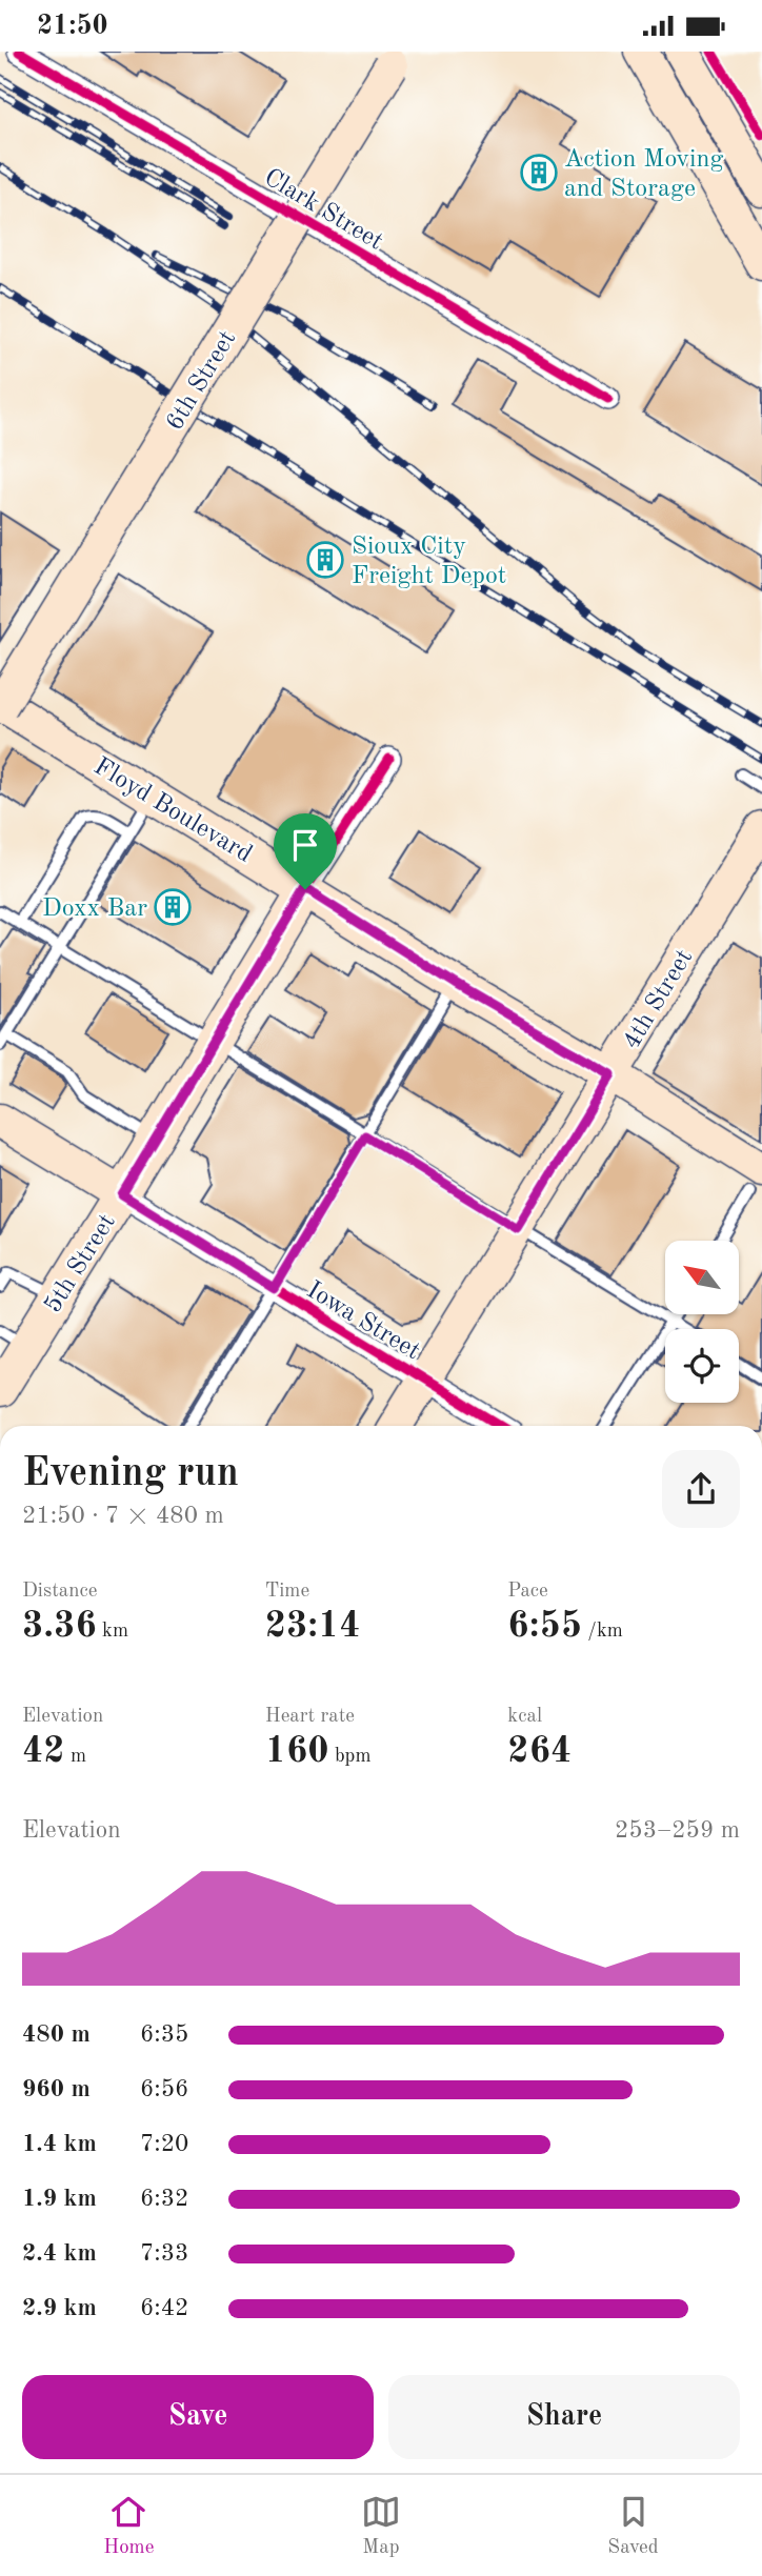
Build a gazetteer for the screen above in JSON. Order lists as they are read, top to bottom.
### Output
{
  "streets": {
    "main road": [
      "6th Street",
      "Floyd Boulevard",
      "4th Street",
      "5th Street",
      "Iowa Street"
    ],
    "street": ["Clark Street"]
  },
  "crossings": [
    ["6th Street", "Floyd Boulevard"],
    ["Floyd Boulevard", "4th Street"],
    ["Floyd Boulevard", "5th Street"],
    ["4th Street", "Iowa Street"],
    ["5th Street", "Iowa Street"]
  ],
  "places": {
    "building": ["Action Moving and Storage", "Sioux City Freight Depot", "Doxx Bar"]
  },
  "north": "top left",
  "page": {
    "status": "21:50",
    "heading": ["Evening run", "21:50 · 7 × 480 m"],
    "stats": [
      ["Distance", "3.36 km"],
      ["Time", "23:14"],
      ["Pace", "6:55 /km"],
      ["Elevation", "42 m"],
      ["Heart rate", "160 bpm"],
      ["kcal", "264"]
    ],
    "chart": ["Elevation", "253–259 m"],
    "list": [
      {
        "name": "480 m",
        "note": "6:35"
      },
      {
        "name": "960 m",
        "note": "6:56"
      },
      {
        "name": "1.4 km",
        "note": "7:20"
      },
      {
        "name": "1.9 km",
        "note": "6:32"
      },
      {
        "name": "2.4 km",
        "note": "7:33"
      },
      {
        "name": "2.9 km",
        "note": "6:42"
      }
    ],
    "buttons": ["Save", "Share"],
    "tabs": ["Home", "Map", "Saved"]
  }
}
